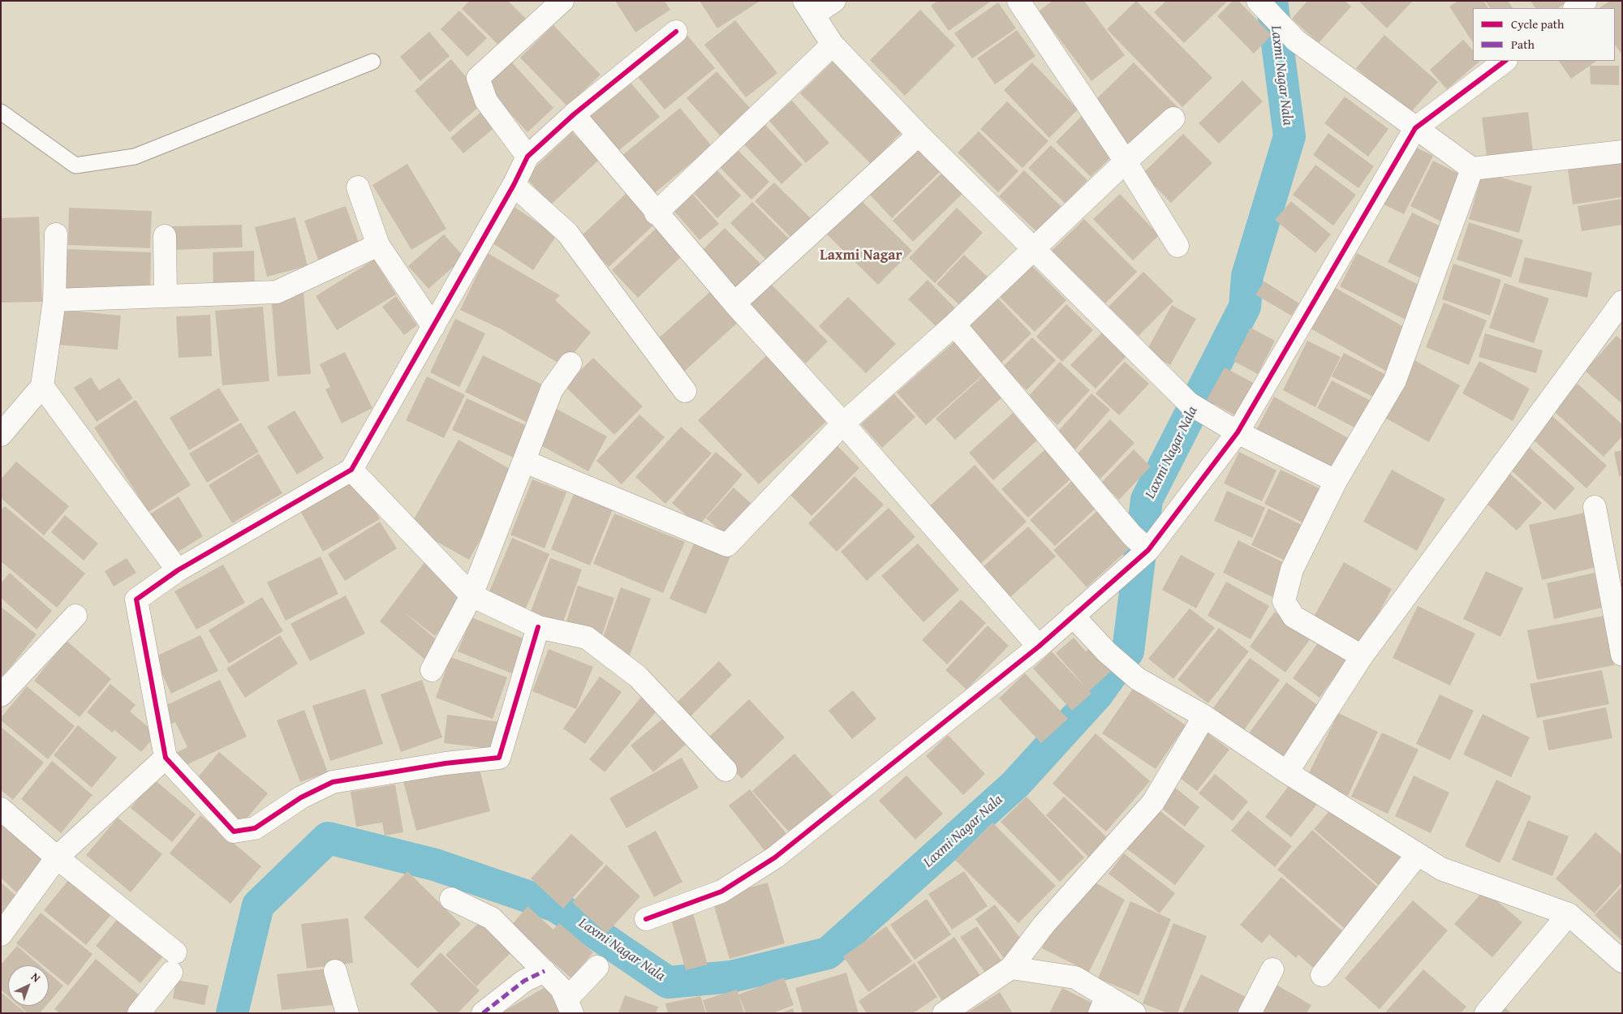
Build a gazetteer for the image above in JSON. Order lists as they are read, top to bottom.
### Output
{
  "districts": ["Laxmi Nagar"],
  "water": ["Laxmi Nagar Nala"],
  "legend": ["Cycle path", "Path"],
  "north": "top right"
}
